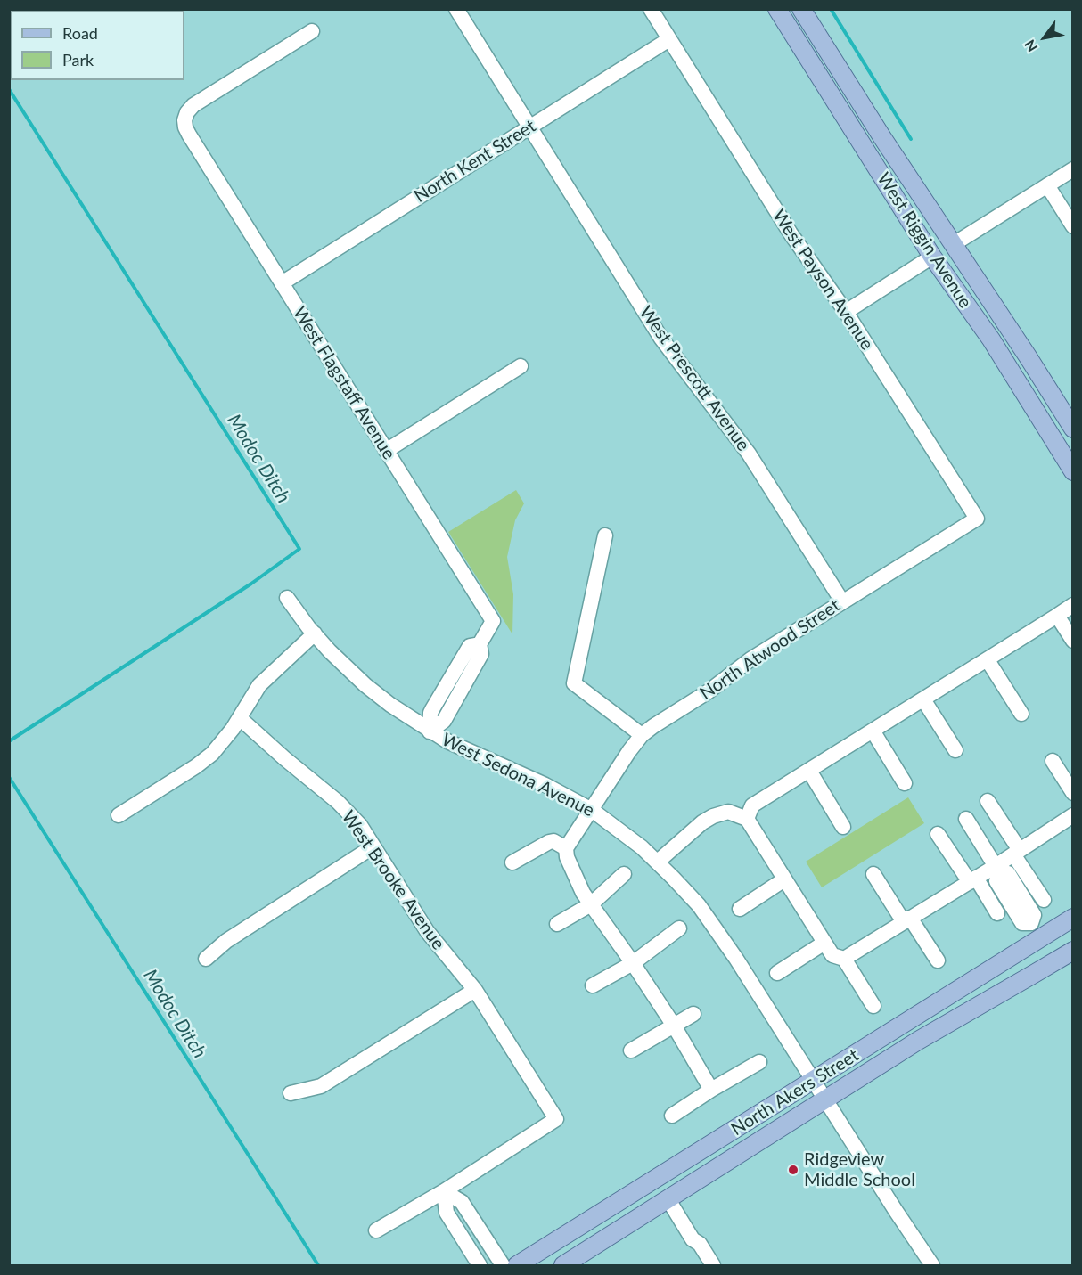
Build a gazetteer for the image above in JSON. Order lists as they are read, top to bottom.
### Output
{
  "streets": {
    "main road": ["West Riggin Avenue", "North Akers Street"],
    "street": [
      "North Kent Street",
      "West Payson Avenue",
      "West Prescott Avenue",
      "West Flagstaff Avenue",
      "North Atwood Street",
      "West Sedona Avenue",
      "West Brooke Avenue"
    ]
  },
  "crossings": [
    ["North Kent Street", "West Payson Avenue"],
    ["North Kent Street", "West Prescott Avenue"],
    ["North Kent Street", "West Flagstaff Avenue"],
    ["West Payson Avenue", "North Atwood Street"],
    ["West Prescott Avenue", "North Atwood Street"],
    ["West Flagstaff Avenue", "West Sedona Avenue"],
    ["North Atwood Street", "West Sedona Avenue"],
    ["West Sedona Avenue", "North Akers Street"]
  ],
  "water": ["Modoc Ditch"],
  "places": ["Ridgeview Middle School"],
  "legend": ["Road", "Park"],
  "north": "bottom left"
}
